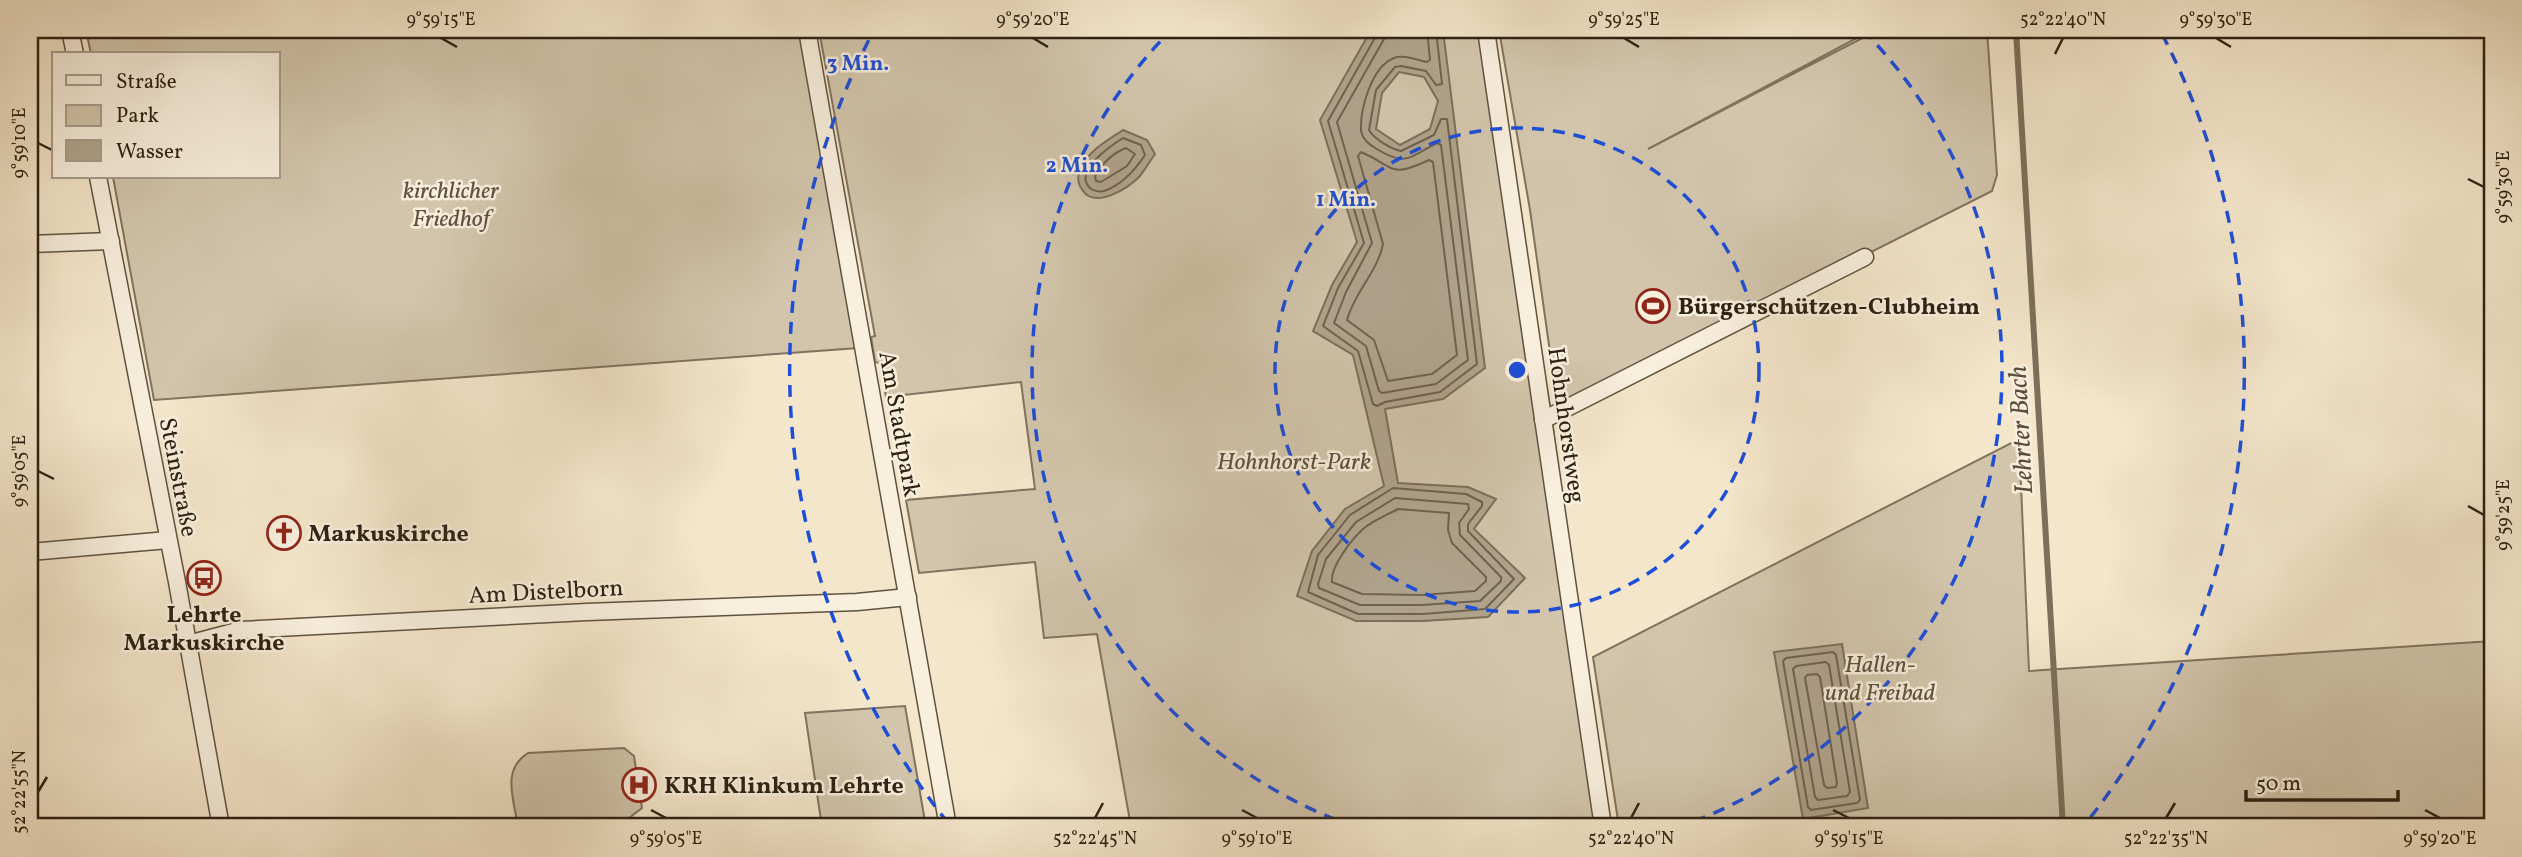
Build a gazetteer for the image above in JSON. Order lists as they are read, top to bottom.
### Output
{
  "streets": {
    "street": [
      "Am Stadtpark",
      "Hohnhorstweg",
      "Steinstraße",
      "Am Distelborn"
    ]
  },
  "crossings": [
    ["Am Stadtpark", "Am Distelborn"],
    ["Steinstraße", "Am Distelborn"]
  ],
  "water": ["Lehrter Bach"],
  "parks": ["kirchlicher Friedhof", "Hohnhorst-Park", "Hallen- und Freibad"],
  "places": {
    "sports": ["Bürgerschützen-Clubheim"],
    "church": ["Markuskirche"],
    "bus stop": ["Lehrte Markuskirche"],
    "hospital": ["KRH Klinkum Lehrte"]
  },
  "legend": ["Straße", "Park", "Wasser"],
  "scale_bar": "50 m",
  "coordinates": [
    "9°59'15\"E",
    "9°59'20\"E",
    "9°59'25\"E",
    "52°22'40\"N",
    "9°59'30\"E",
    "9°59'10\"E",
    "9°59'05\"E",
    "52°22'55\"N",
    "52°22'45\"N",
    "52°22'35\"N"
  ],
  "rings": ["3 Min.", "2 Min.", "1 Min."]
}
